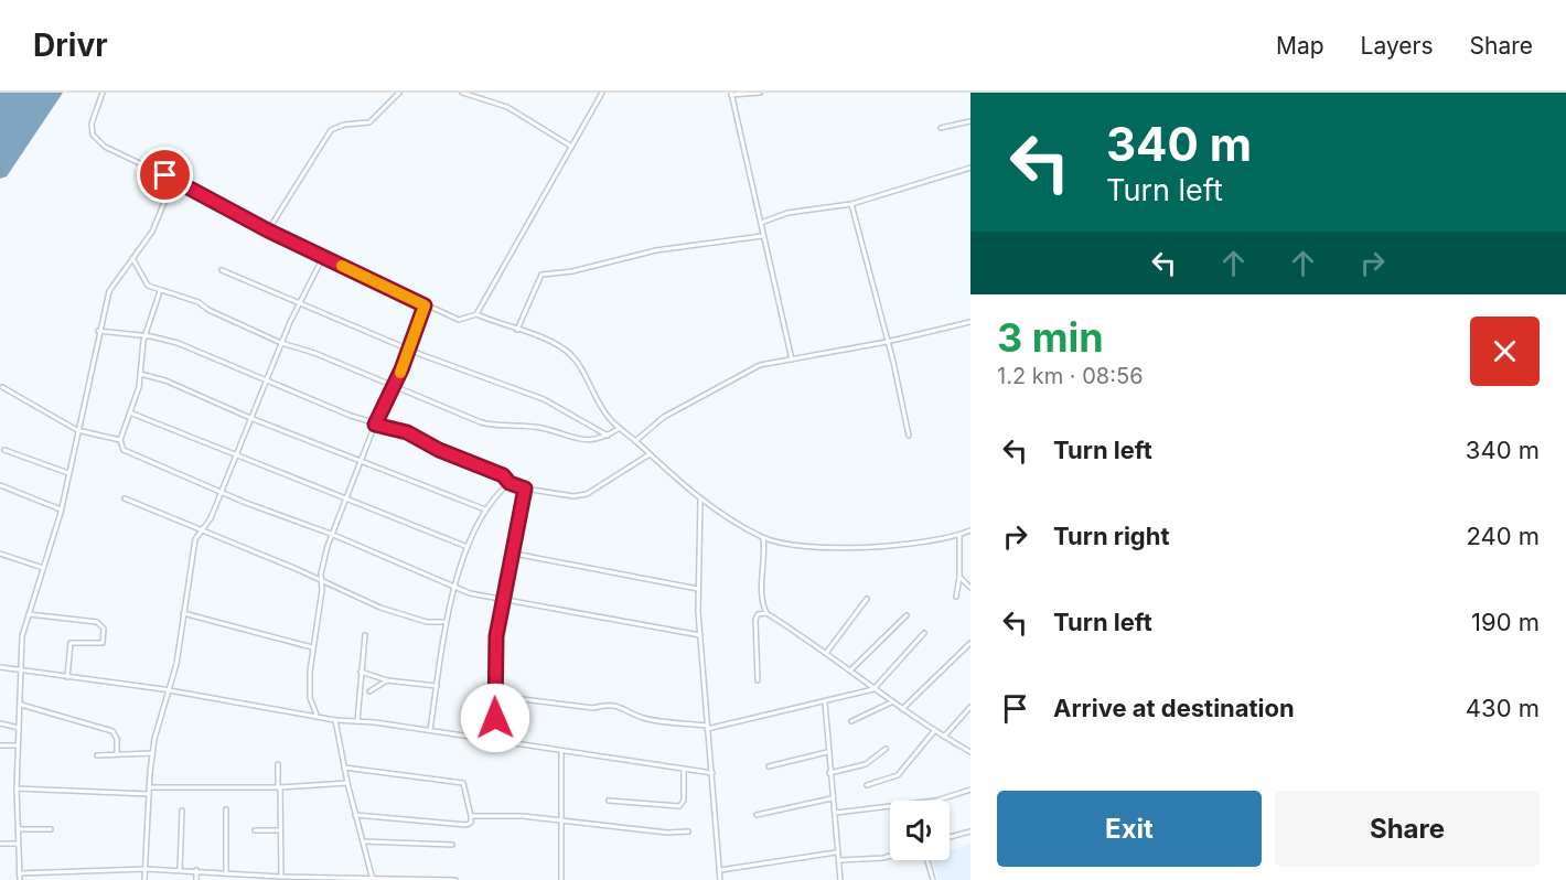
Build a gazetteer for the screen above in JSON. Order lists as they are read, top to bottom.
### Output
{
  "page": {
    "header": "Drivr",
    "nav": ["Map", "Layers", "Share"],
    "turn": ["340 m", "Turn left"],
    "heading": ["3 min", "1.2 km · 08:56"],
    "list": [
      {
        "name": "Turn left",
        "value": "340 m"
      },
      {
        "name": "Turn right",
        "value": "240 m"
      },
      {
        "name": "Turn left",
        "value": "190 m"
      },
      {
        "name": "Arrive at destination",
        "value": "430 m"
      }
    ],
    "buttons": ["Exit", "Share"]
  }
}
